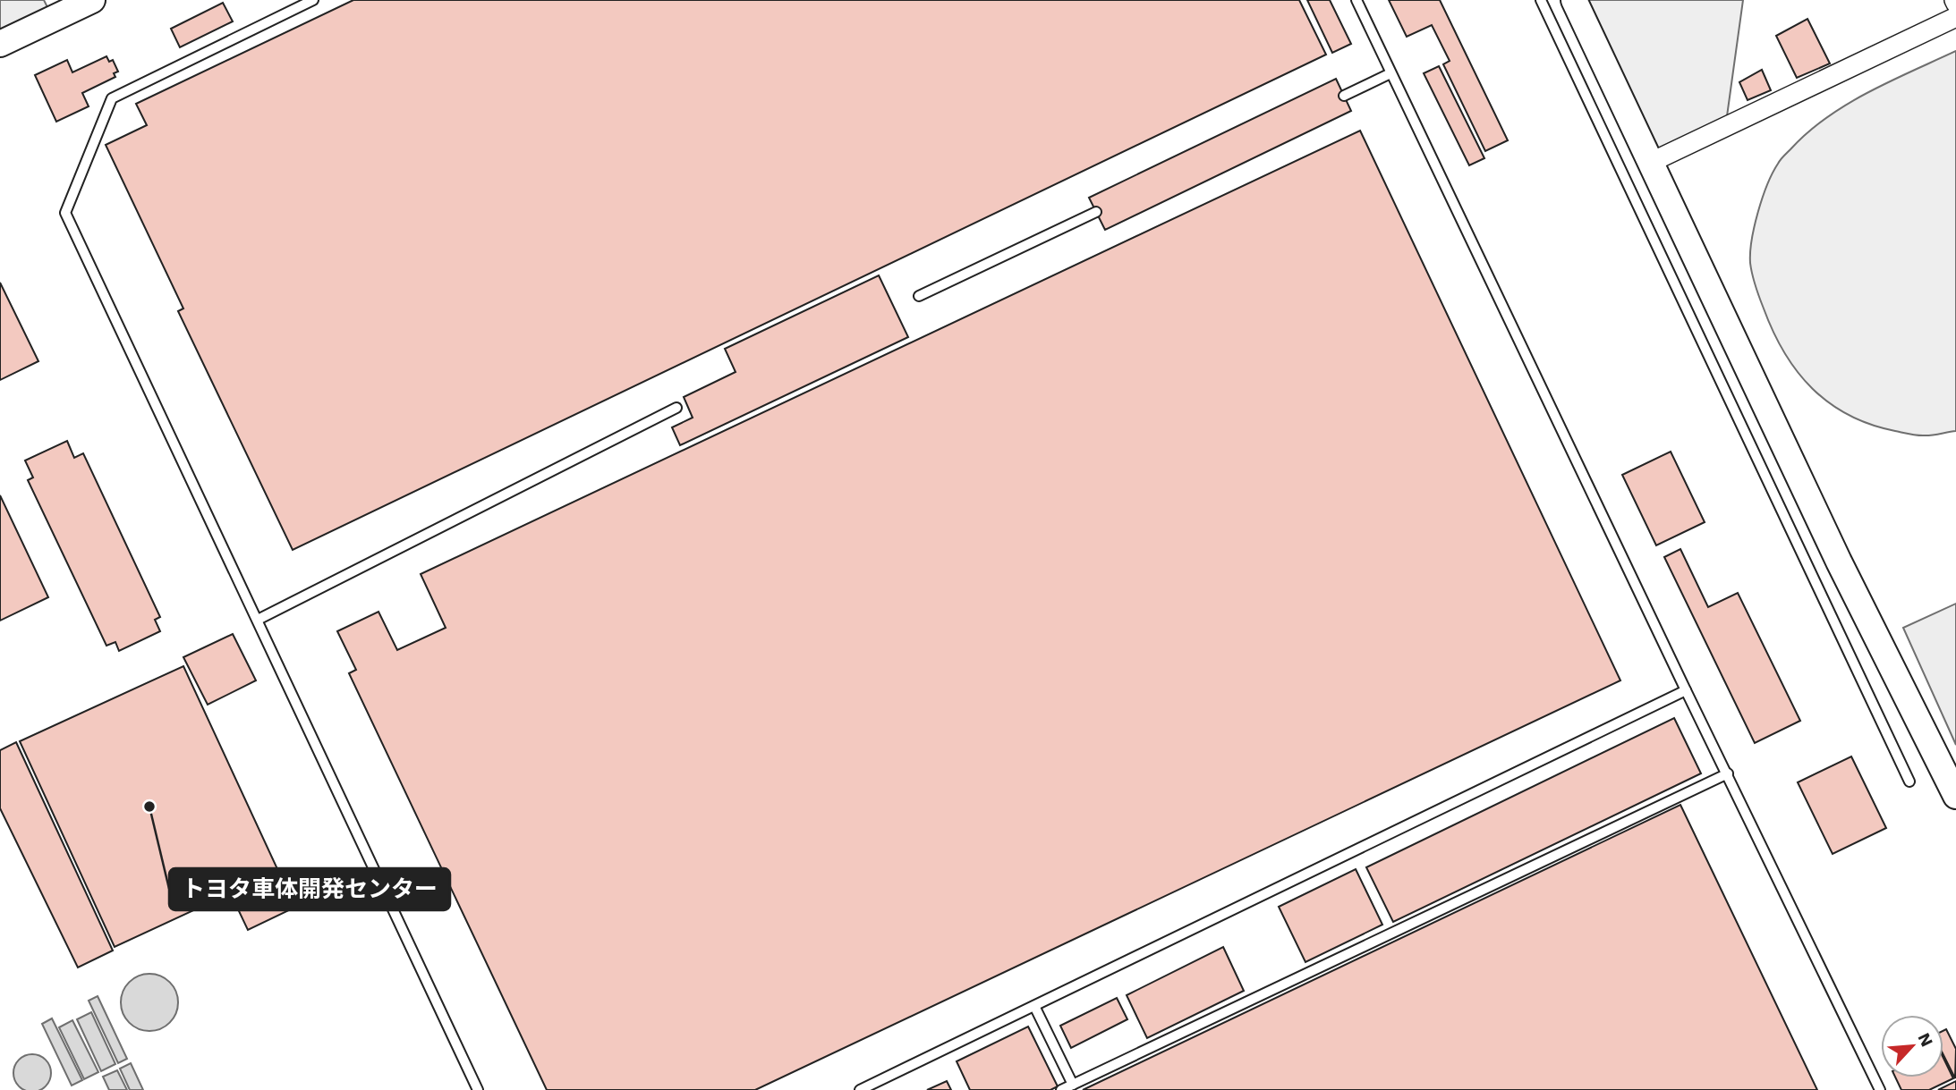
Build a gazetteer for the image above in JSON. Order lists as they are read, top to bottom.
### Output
{
  "places": ["トヨタ車体開発センター"],
  "north": "top right"
}
